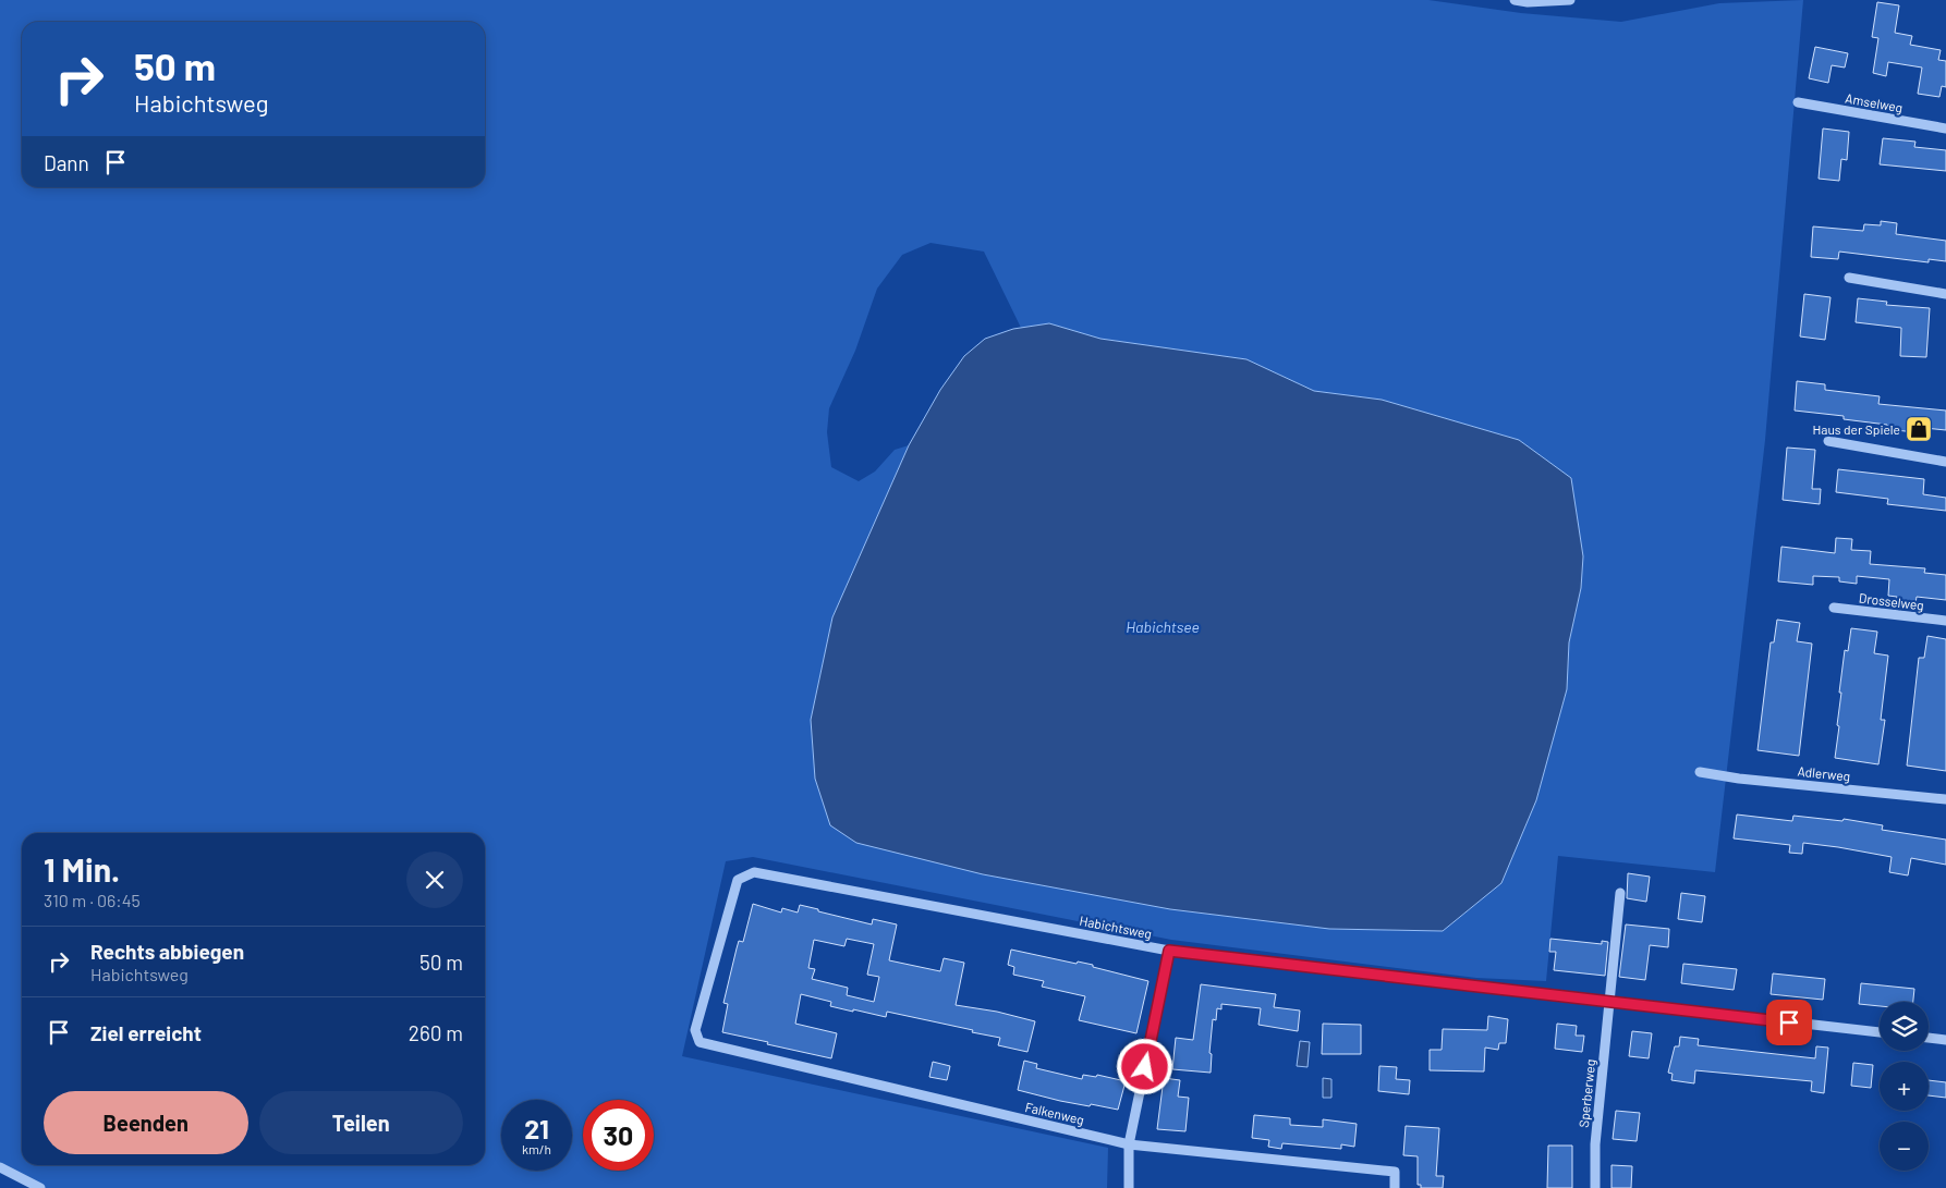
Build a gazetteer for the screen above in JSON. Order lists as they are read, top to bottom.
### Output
{
  "streets": {
    "street": [
      "Amselweg",
      "Drosselweg",
      "Adlerweg",
      "Habichtsweg",
      "Sperberweg",
      "Falkenweg"
    ]
  },
  "crossings": [
    ["Habichtsweg", "Sperberweg"],
    ["Habichtsweg", "Falkenweg"]
  ],
  "water": ["Habichtsee"],
  "places": {
    "shop": ["Haus der Spiele"]
  },
  "page": {
    "turn": ["50 m", "Habichtsweg"],
    "then": "Dann",
    "heading": ["1 Min.", "310 m · 06:45"],
    "list": [
      {
        "name": "Rechts abbiegen",
        "note": "Habichtsweg",
        "value": "50 m"
      },
      {
        "name": "Ziel erreicht",
        "value": "260 m"
      }
    ],
    "map_buttons": ["+", "−"],
    "buttons": ["Beenden", "Teilen"],
    "speed": "21 km/h",
    "limit": "30"
  }
}
